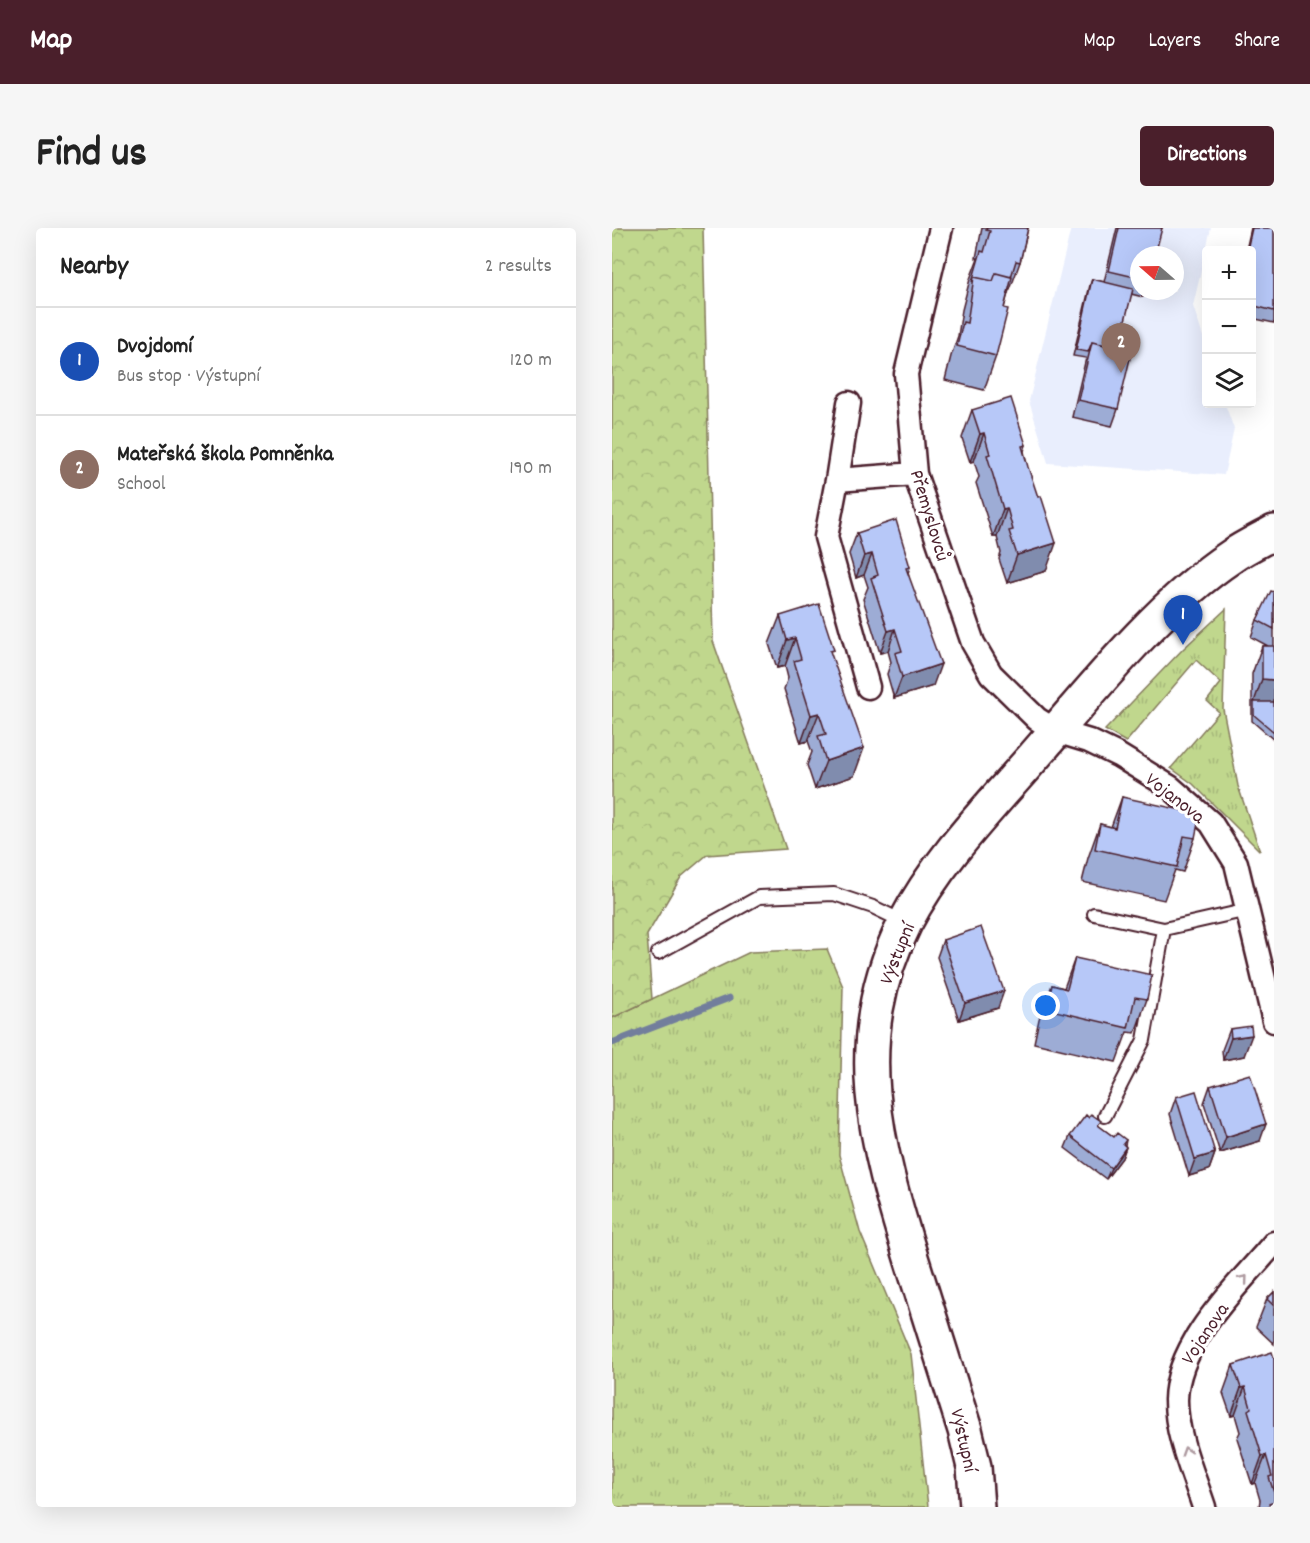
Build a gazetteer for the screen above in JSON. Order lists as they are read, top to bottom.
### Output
{
  "streets": {
    "street": ["Přemyslovců", "Vojanova", "Výstupní"]
  },
  "crossings": [
    ["Přemyslovců", "Vojanova"],
    ["Přemyslovců", "Výstupní"],
    ["Vojanova", "Výstupní"]
  ],
  "one_way": ["Vojanova"],
  "north": "left",
  "page": {
    "header": "Map",
    "nav": ["Map", "Layers", "Share"],
    "title": "Find us",
    "buttons": "Directions",
    "heading": ["Nearby", "2 results"],
    "map_buttons": ["+", "−"],
    "list": [
      {
        "mark": "1",
        "name": "Dvojdomí",
        "note": "Bus stop · Výstupní",
        "value": "120 m"
      },
      {
        "mark": "2",
        "name": "Mateřská škola Pomněnka",
        "note": "School",
        "value": "190 m"
      }
    ],
    "pins": ["2", "1"]
  }
}
